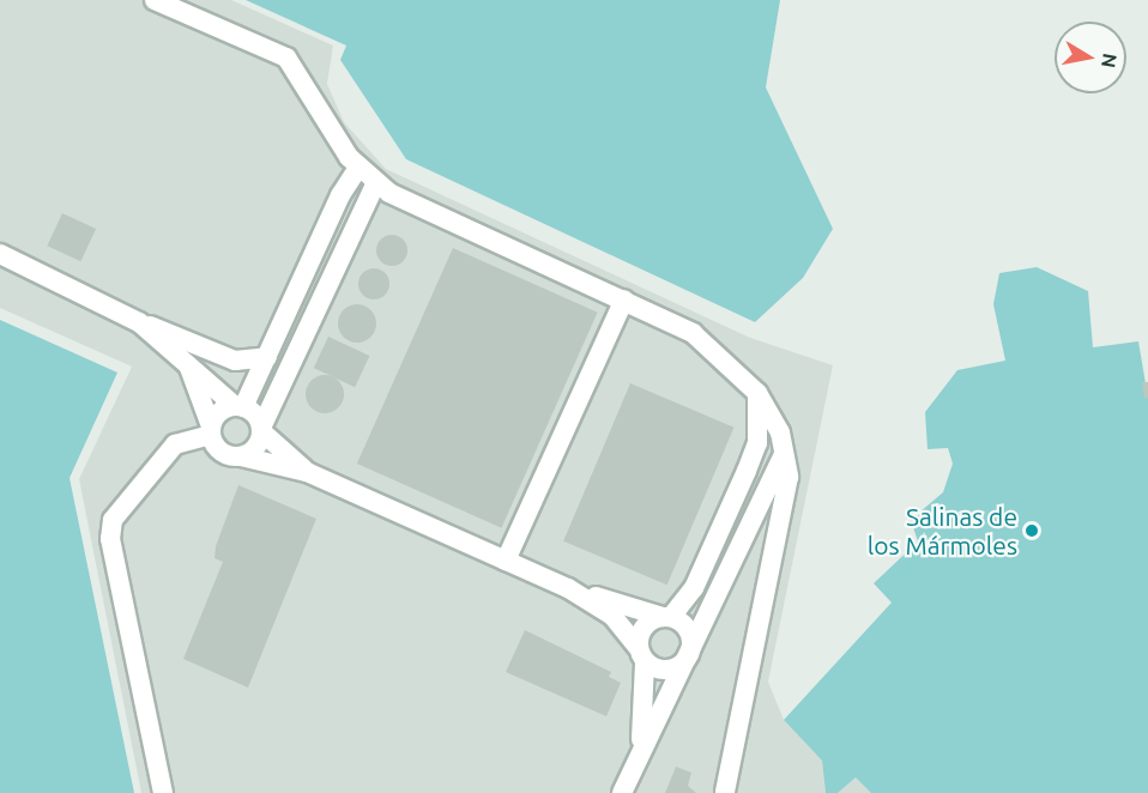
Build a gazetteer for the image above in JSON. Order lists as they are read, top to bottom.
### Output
{
  "places": ["Salinas de los Mármoles"],
  "north": "right"
}
